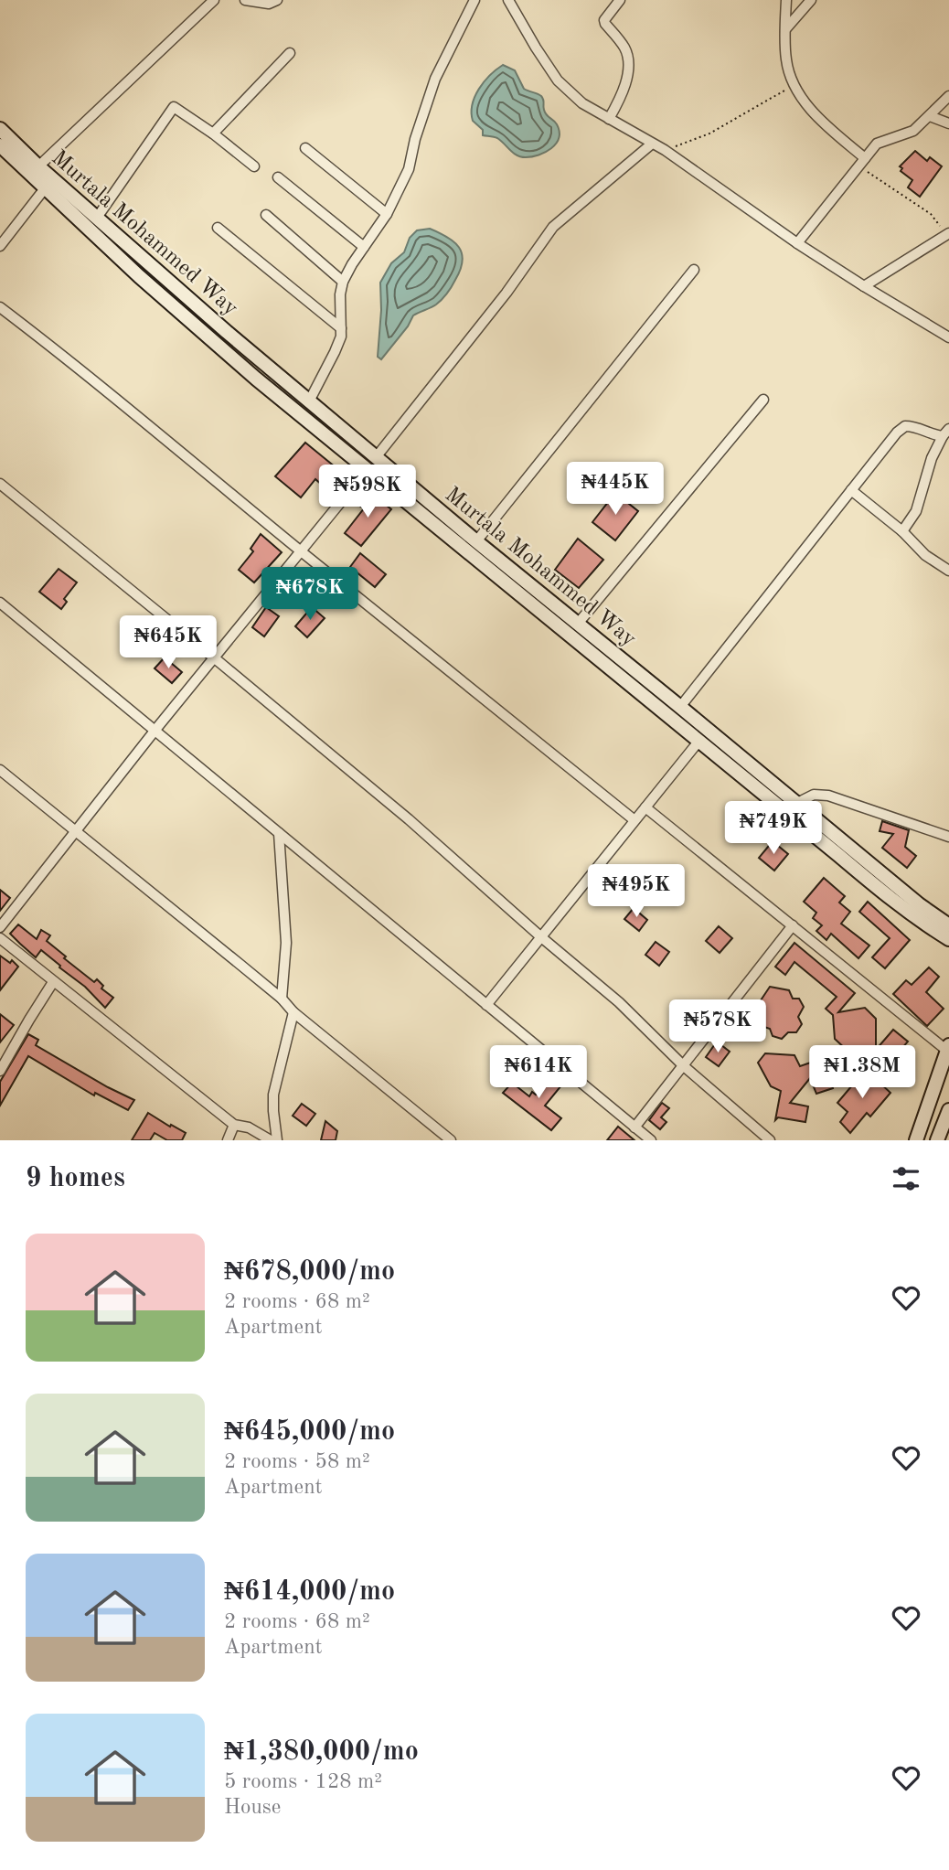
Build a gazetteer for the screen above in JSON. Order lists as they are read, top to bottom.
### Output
{
  "streets": {
    "main road": ["Murtala Mohammed Way"]
  },
  "page": {
    "price": [
      "₦445K",
      "₦598K",
      "₦678K",
      "₦645K",
      "₦749K",
      "₦495K",
      "₦578K",
      "₦614K",
      "₦1.38M"
    ],
    "heading": "9 homes",
    "list": [
      {
        "name": "₦678,000/mo",
        "note": "2 rooms · 68 m² · Apartment"
      },
      {
        "name": "₦645,000/mo",
        "note": "2 rooms · 58 m² · Apartment"
      },
      {
        "name": "₦614,000/mo",
        "note": "2 rooms · 68 m² · Apartment"
      },
      {
        "name": "₦1,380,000/mo",
        "note": "5 rooms · 128 m² · House"
      }
    ]
  }
}
